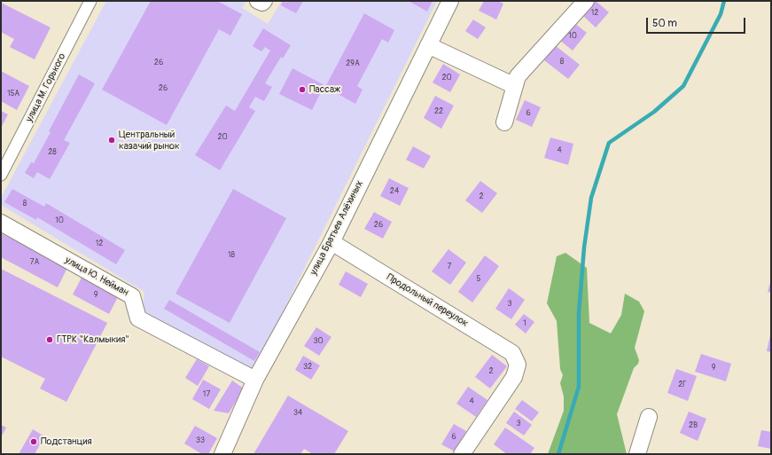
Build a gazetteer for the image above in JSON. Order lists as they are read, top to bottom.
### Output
{
  "streets": {
    "street": [
      "улица М. Горького",
      "улица Братьев Алёхиных",
      "улица Ю. Нейман",
      "Продольный переулок"
    ]
  },
  "crossings": [
    ["улица Братьев Алёхиных", "улица Ю. Нейман"],
    ["улица Братьев Алёхиных", "Продольный переулок"]
  ],
  "places": [
    "Пассаж",
    "Центральный казачий рынок",
    "ГТРК \"Калмыкия\"",
    "Подстанция"
  ],
  "house_numbers": [
    "12",
    "10",
    "8",
    "26",
    "29А",
    "20",
    "26",
    "15А",
    "22",
    "6",
    "20",
    "4",
    "28",
    "24",
    "2",
    "8",
    "10",
    "26",
    "12",
    "18",
    "7А",
    "7",
    "5",
    "9",
    "3",
    "1",
    "30",
    "32",
    "9",
    "2",
    "2Г",
    "17",
    "4",
    "34",
    "3",
    "2В",
    "6",
    "33"
  ],
  "scale_bar": "50 m"
}
